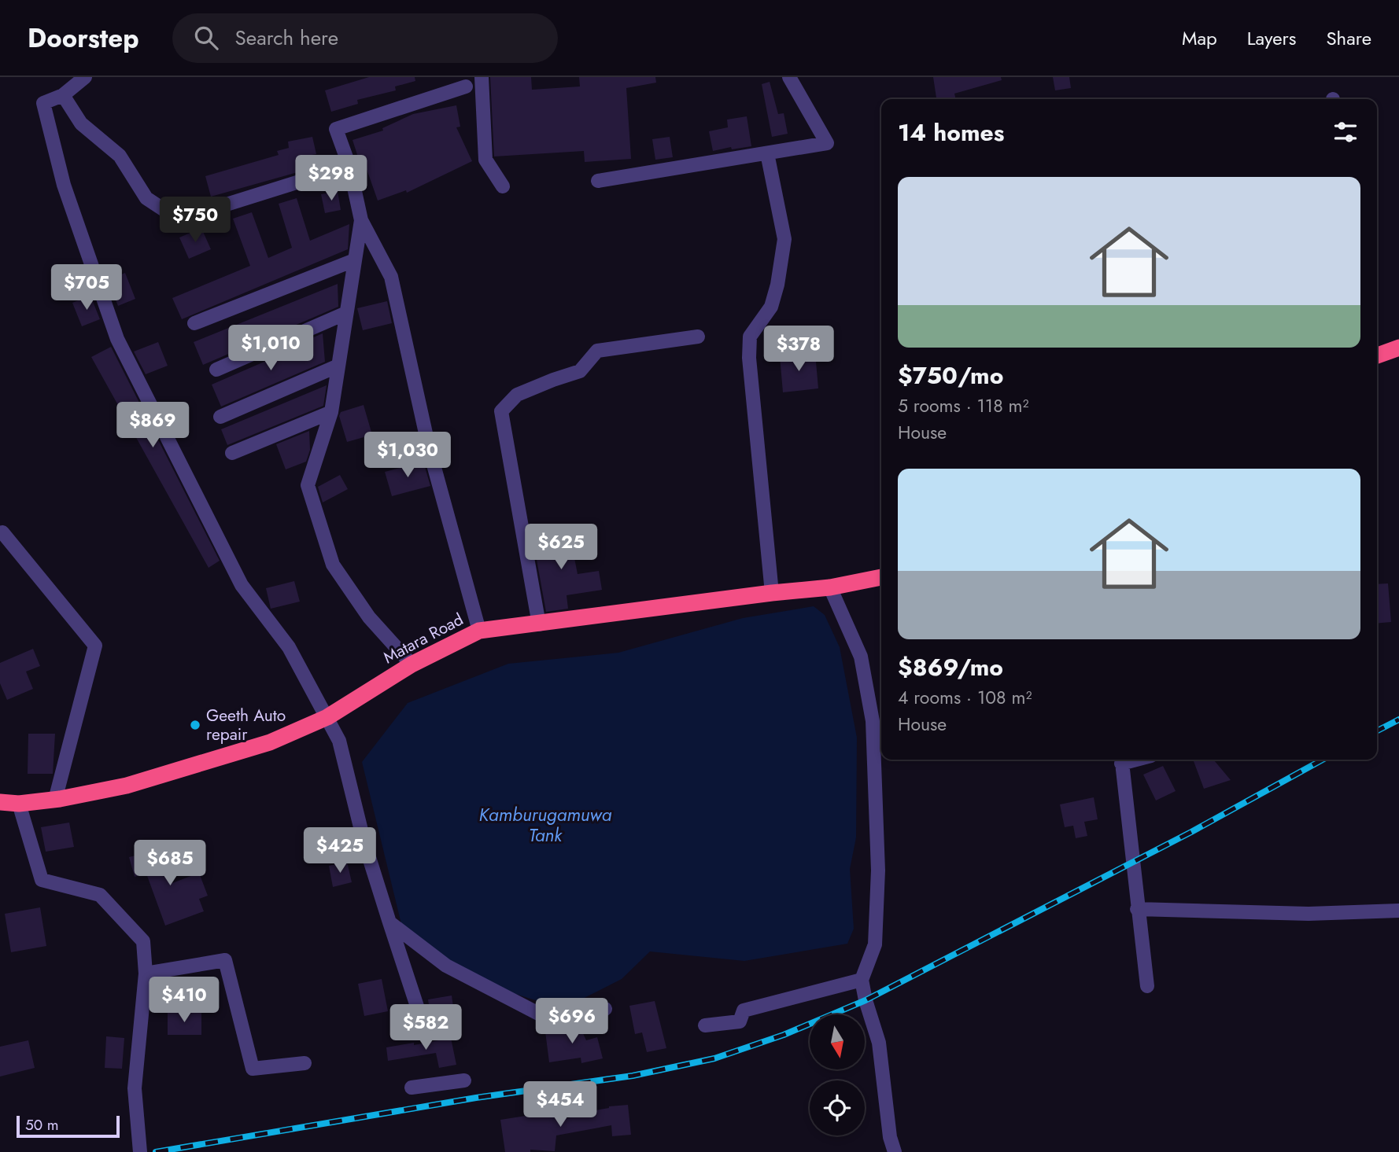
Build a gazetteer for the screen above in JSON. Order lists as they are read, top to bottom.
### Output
{
  "streets": {
    "highway": ["Matara Road"]
  },
  "water": ["Kamburugamuwa Tank"],
  "places": ["Geeth Auto repair"],
  "scale_bar": "50 m",
  "north": "bottom",
  "page": {
    "header": "Doorstep",
    "search": "Search here",
    "nav": ["Map", "Layers", "Share"],
    "heading": "14 homes",
    "price": [
      "$298",
      "$750",
      "$705",
      "$1,010",
      "$378",
      "$869",
      "$1,030",
      "$625",
      "$425",
      "$685",
      "$410",
      "$696",
      "$582",
      "$454"
    ],
    "list": [
      {
        "name": "$750/mo",
        "note": "5 rooms · 118 m² · House"
      },
      {
        "name": "$869/mo",
        "note": "4 rooms · 108 m² · House"
      }
    ],
    "scale": "50 m"
  }
}
